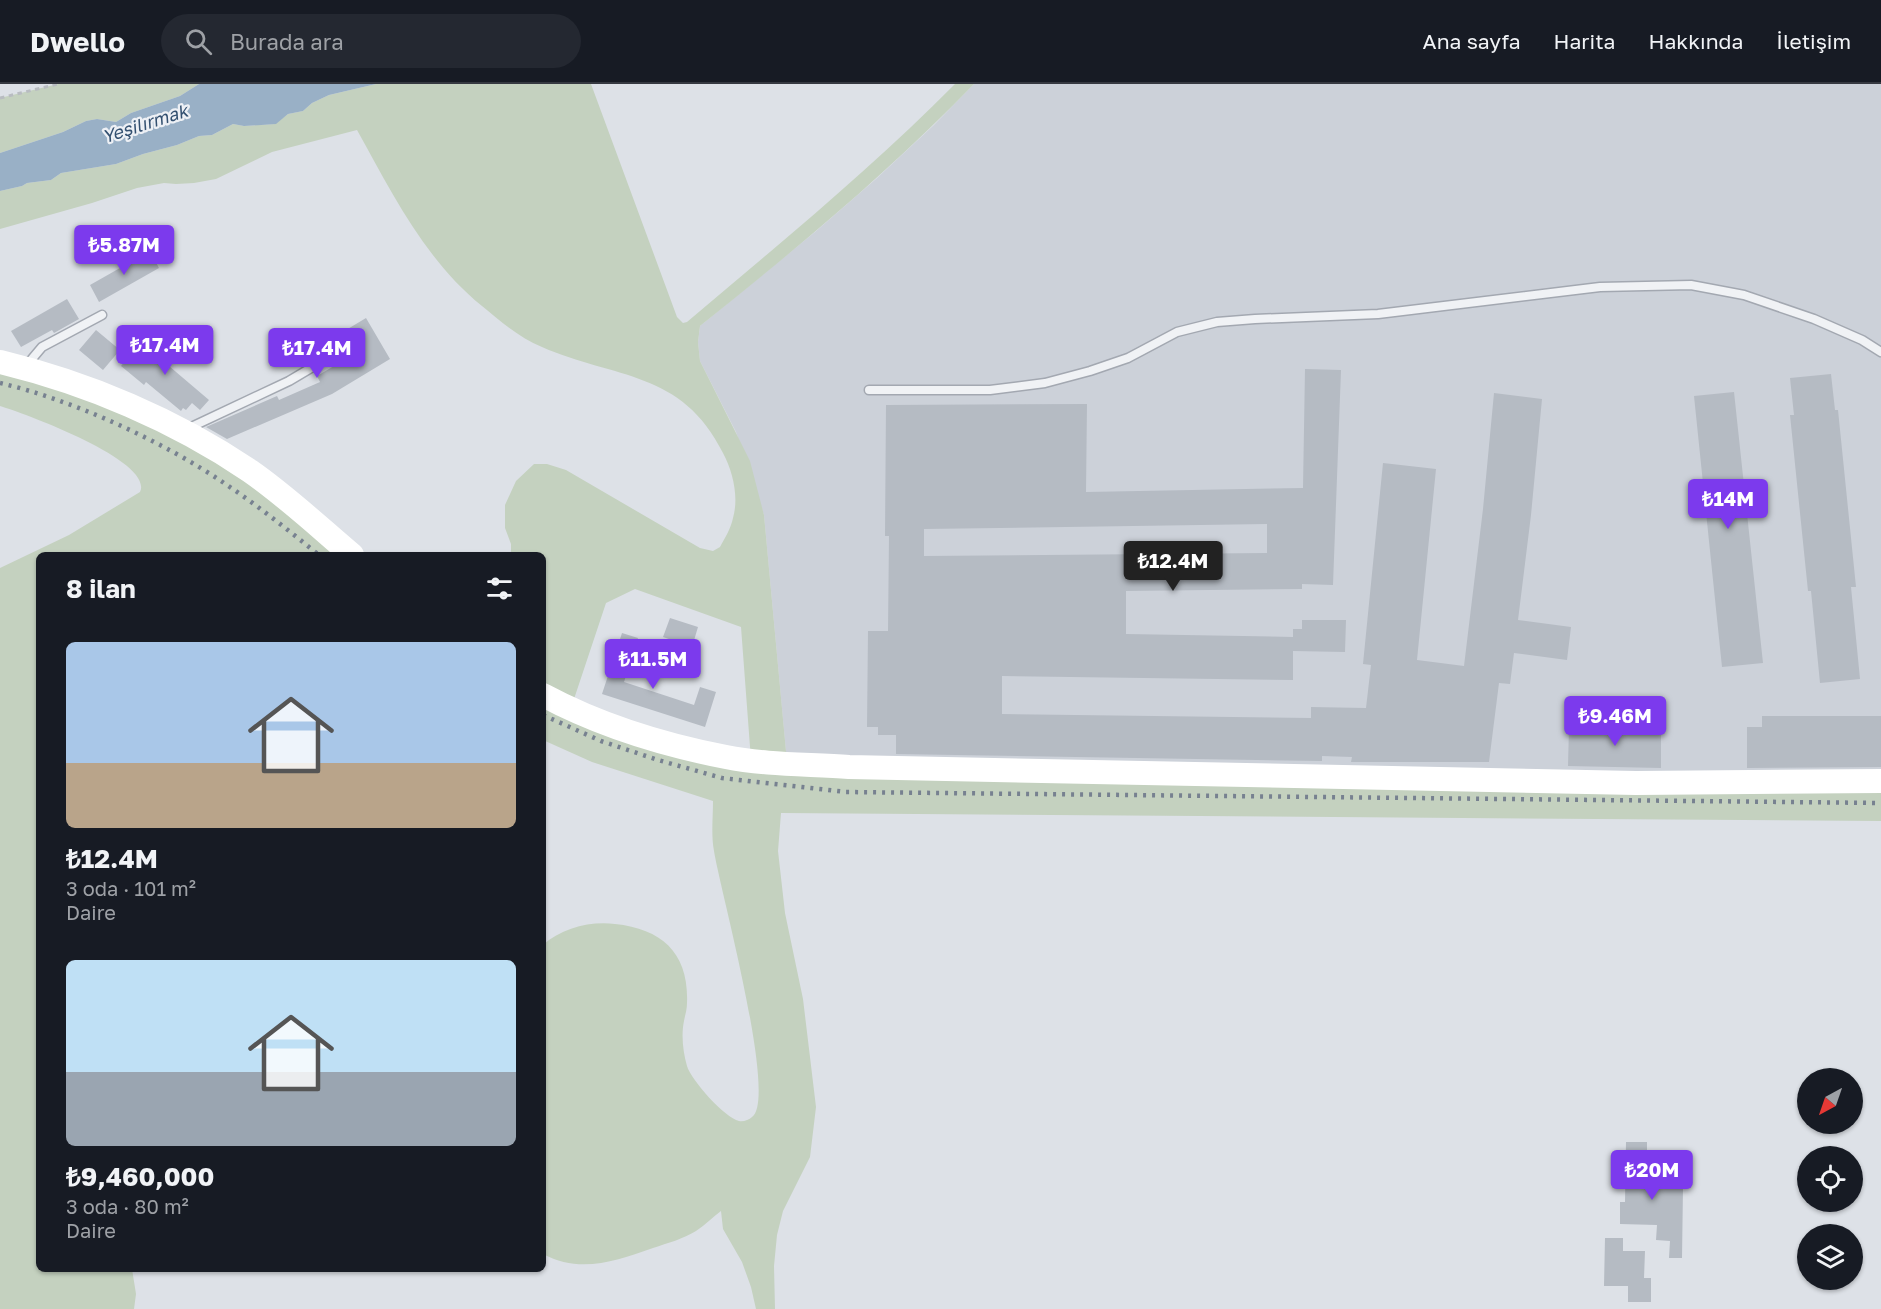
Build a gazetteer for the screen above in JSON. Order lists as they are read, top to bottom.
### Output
{
  "water": ["Yeşilırmak"],
  "north": "bottom left",
  "page": {
    "header": "Dwello",
    "search": "Burada ara",
    "nav": [
      "Ana sayfa",
      "Harita",
      "Hakkında",
      "İletişim"
    ],
    "price": [
      "₺5.87M",
      "₺17.4M",
      "₺17.4M",
      "₺14M",
      "₺12.4M",
      "₺11.5M",
      "₺9.46M",
      "₺20M"
    ],
    "heading": "8 ilan",
    "list": [
      {
        "name": "₺12.4M",
        "note": "3 oda · 101 m² · Daire"
      },
      {
        "name": "₺9,460,000",
        "note": "3 oda · 80 m² · Daire"
      }
    ]
  }
}
